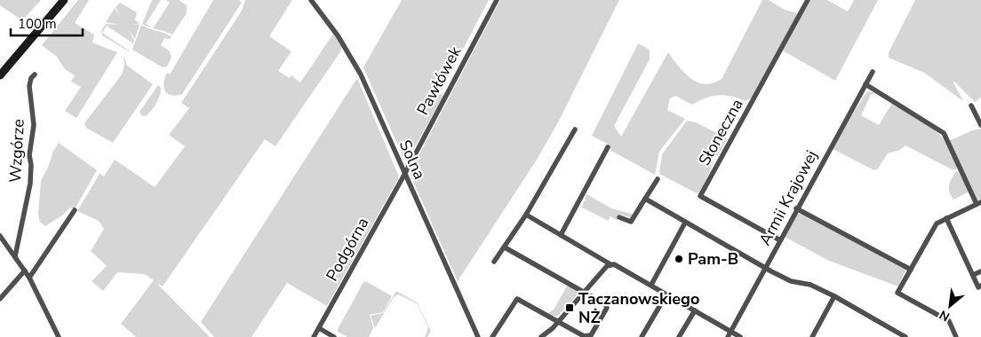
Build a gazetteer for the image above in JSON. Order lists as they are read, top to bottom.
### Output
{
  "streets": {
    "street": [
      "Pawłówek",
      "Słoneczna",
      "Wzgórze",
      "Solna",
      "Armii Krajowej",
      "Podgórna"
    ]
  },
  "crossings": [
    ["Pawłówek", "Solna"],
    ["Pawłówek", "Podgórna"],
    ["Słoneczna", "Armii Krajowej"],
    ["Solna", "Podgórna"]
  ],
  "places": {
    "other": ["Pam-B"],
    "transit": ["Taczanowskiego NŻ"]
  },
  "scale_bar": "100 m",
  "north": "bottom left"
}
